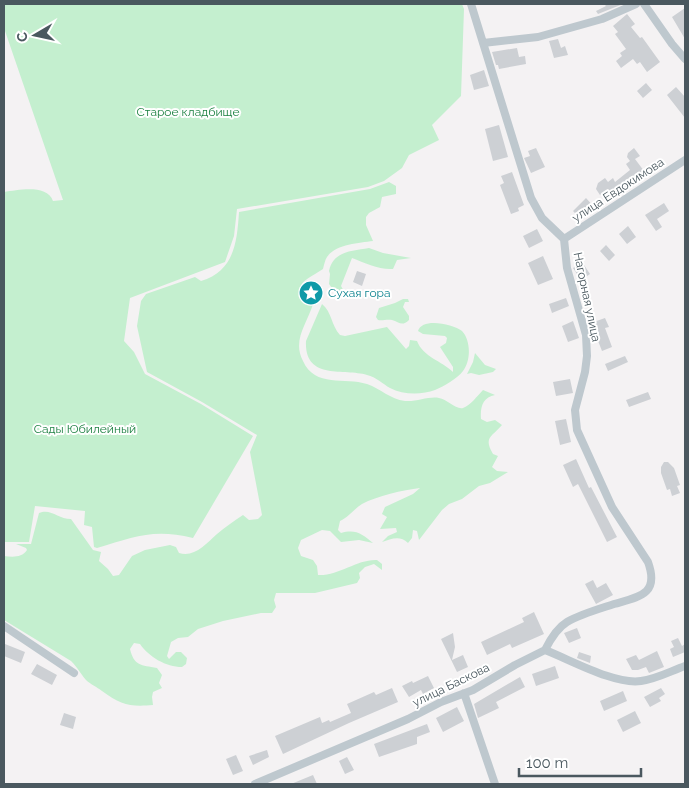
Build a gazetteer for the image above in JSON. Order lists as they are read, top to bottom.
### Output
{
  "streets": {
    "street": ["улица Евдокимова", "Нагорная улица", "улица Баскова"]
  },
  "crossings": [
    ["улица Евдокимова", "Нагорная улица"],
    ["Нагорная улица", "улица Баскова"]
  ],
  "parks": ["Старое кладбище", "Сады Юбилейный"],
  "places": {
    "place": ["Сухая гора"]
  },
  "scale_bar": "100 m",
  "north": "left"
}
